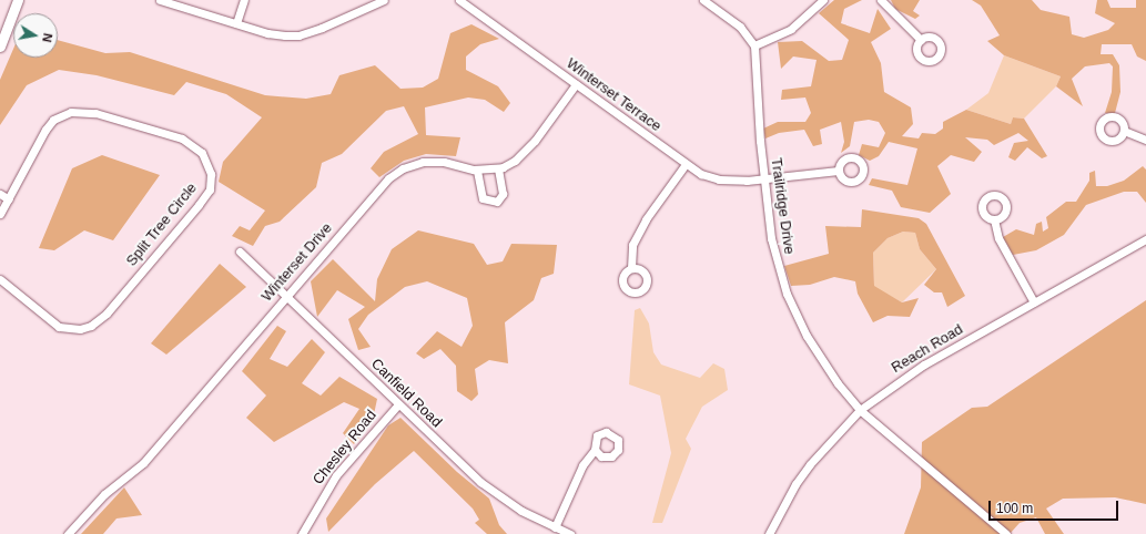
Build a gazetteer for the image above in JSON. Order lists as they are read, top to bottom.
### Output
{
  "streets": {
    "street": [
      "Winterset Terrace",
      "Trailridge Drive",
      "Split Tree Circle",
      "Winterset Drive",
      "Reach Road",
      "Canfield Road",
      "Chesley Road"
    ]
  },
  "crossings": [
    ["Winterset Terrace", "Trailridge Drive"],
    ["Winterset Terrace", "Winterset Drive"],
    ["Trailridge Drive", "Reach Road"],
    ["Winterset Drive", "Canfield Road"],
    ["Canfield Road", "Chesley Road"]
  ],
  "scale_bar": "100 m",
  "north": "right"
}
